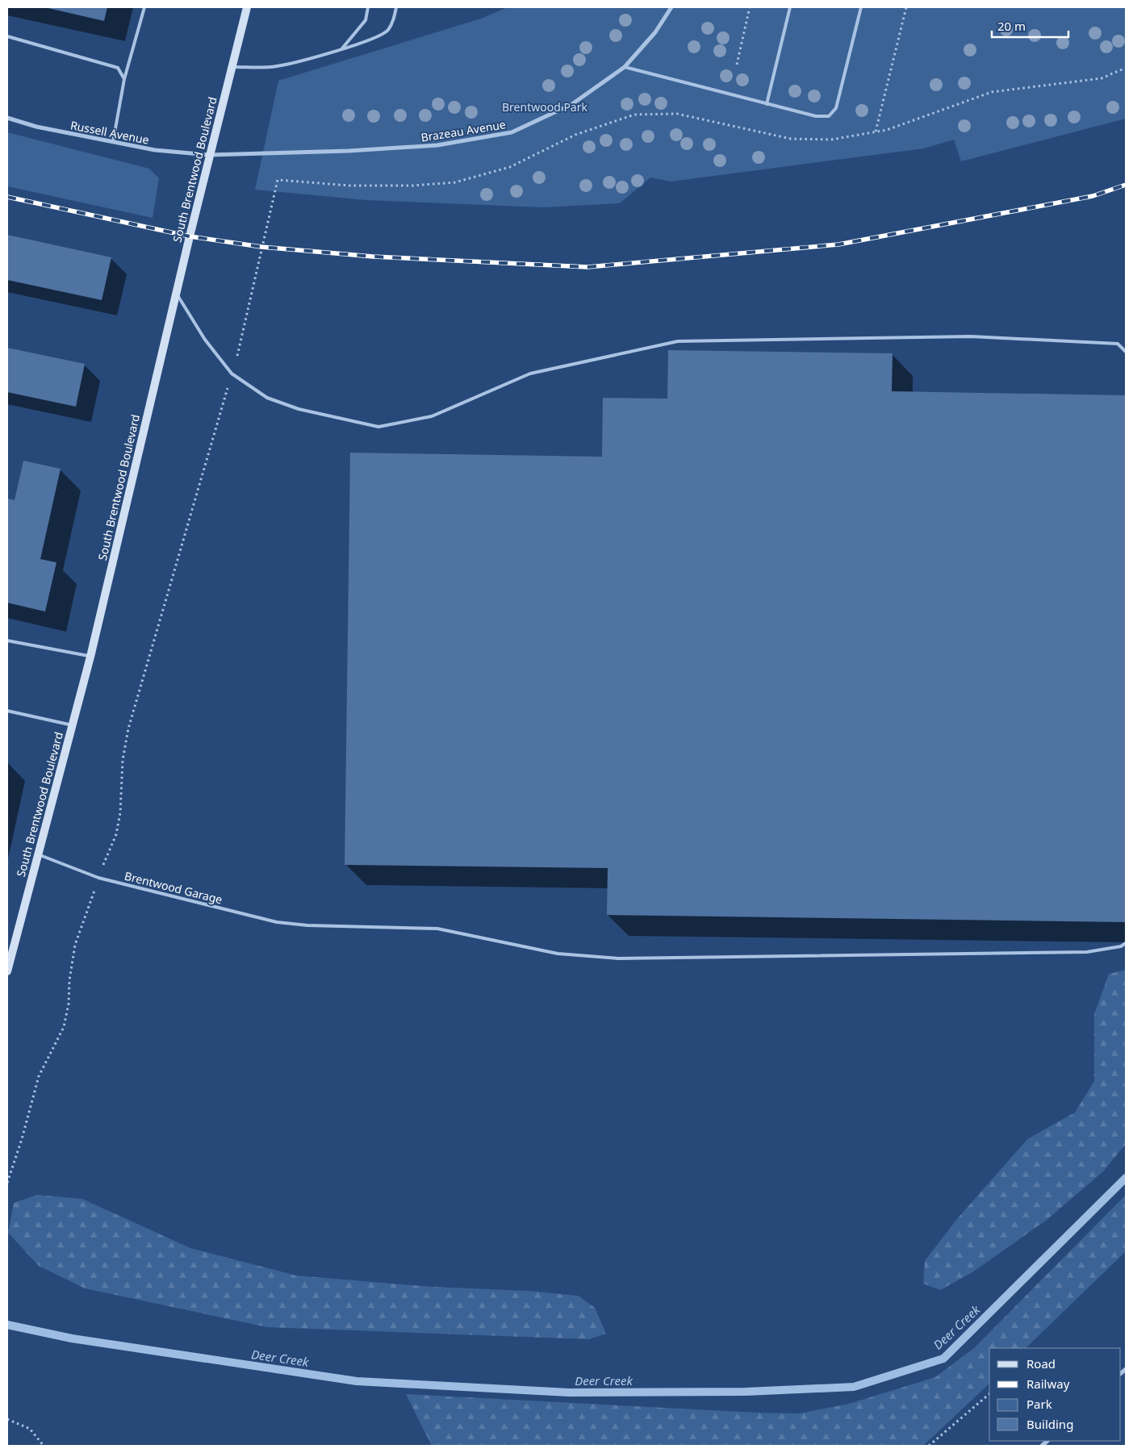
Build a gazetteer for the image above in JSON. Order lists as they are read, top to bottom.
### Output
{
  "streets": {
    "main road": ["South Brentwood Boulevard"],
    "street": ["Brazeau Avenue", "Russell Avenue"],
    "lane": ["Brentwood Garage"]
  },
  "crossings": [
    ["Brazeau Avenue", "Russell Avenue"],
    ["Brazeau Avenue", "South Brentwood Boulevard"],
    ["Russell Avenue", "South Brentwood Boulevard"],
    ["South Brentwood Boulevard", "Brentwood Garage"]
  ],
  "water": ["Deer Creek"],
  "parks": ["Brentwood Park"],
  "legend": [
    "Road",
    "Railway",
    "Park",
    "Building"
  ],
  "scale_bar": "20 m"
}
